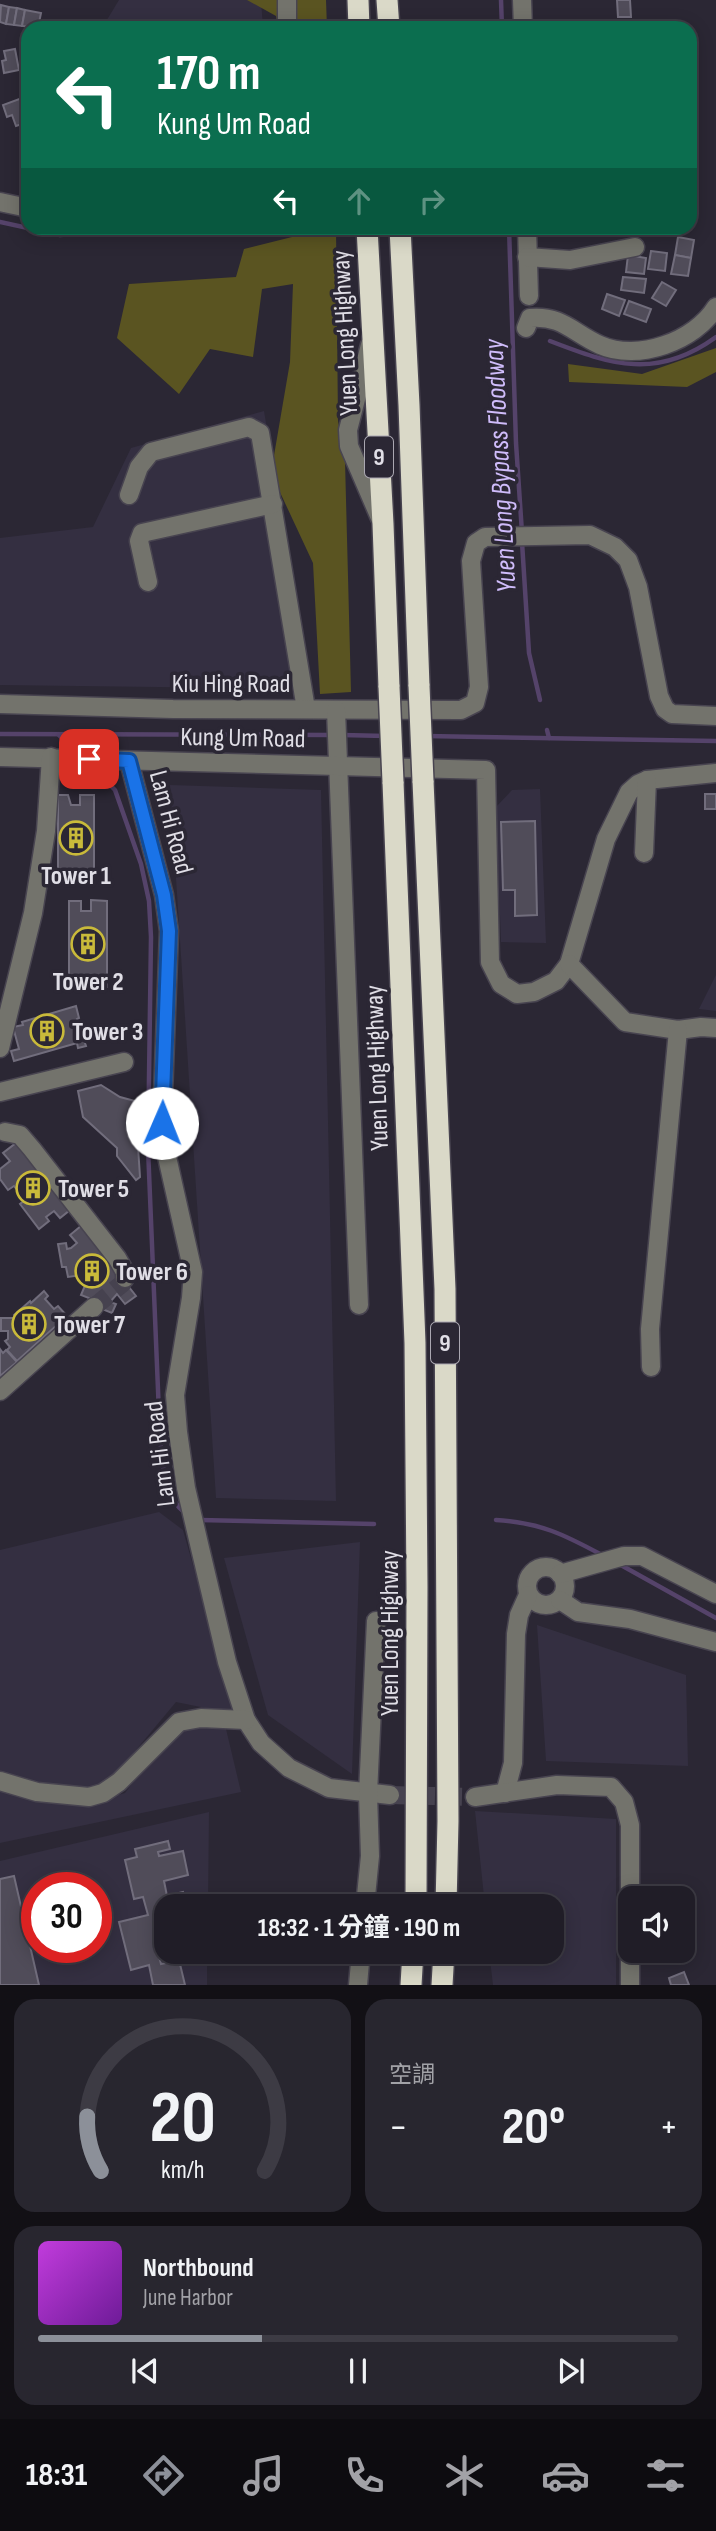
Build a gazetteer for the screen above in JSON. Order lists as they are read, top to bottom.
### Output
{
  "streets": {
    "highway": ["Yuen Long Highway", "9"],
    "street": ["Kiu Hing Road", "Kung Um Road", "Lam Hi Road"]
  },
  "crossings": [
    ["Kung Um Road", "Lam Hi Road"]
  ],
  "water": ["Yuen Long Bypass Floodway"],
  "places": {
    "building": [
      "Tower 1",
      "Tower 2",
      "Tower 3",
      "Tower 5",
      "Tower 6",
      "Tower 7"
    ]
  },
  "page": {
    "turn": ["170 m", "Kung Um Road"],
    "limit": "30",
    "trip": "18:32 · 1 分鐘 · 190 m",
    "tile": "空調",
    "heat": ["−", "20°", "+"],
    "song": ["Northbound", "June Harbor"],
    "tabs": "18:31",
    "gauge": ["20", "km/h"]
  }
}
